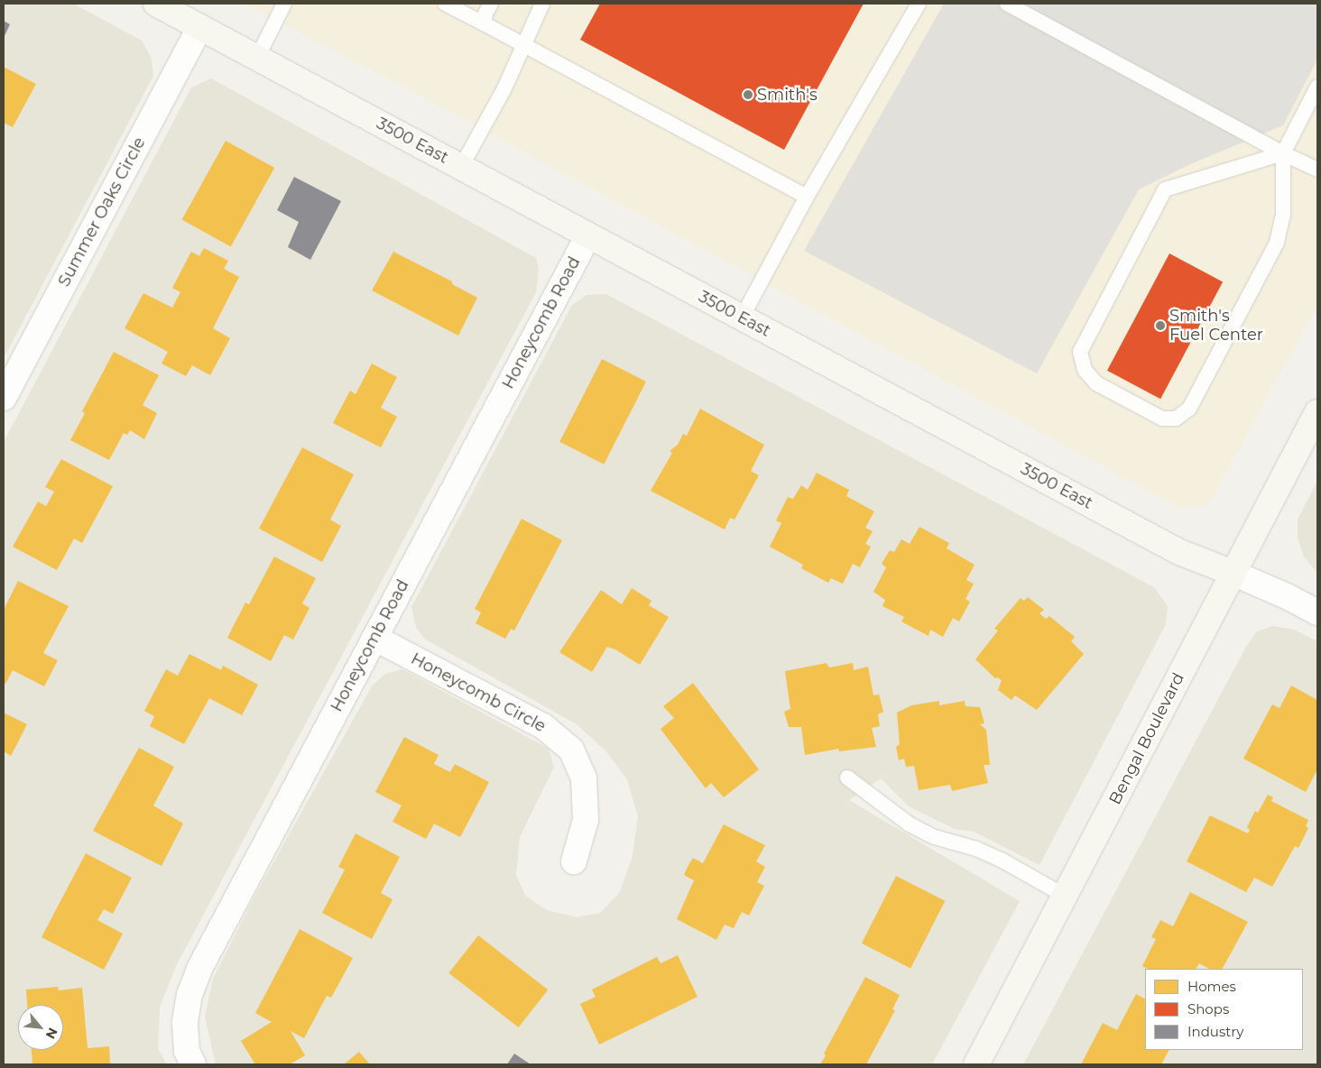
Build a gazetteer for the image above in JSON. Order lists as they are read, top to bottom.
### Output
{
  "streets": {
    "main road": ["3500 East", "Bengal Boulevard"],
    "street": ["Summer Oaks Circle", "Honeycomb Road", "Honeycomb Circle"]
  },
  "crossings": [
    ["3500 East", "Summer Oaks Circle"],
    ["3500 East", "Honeycomb Road"],
    ["3500 East", "Bengal Boulevard"],
    ["Honeycomb Road", "Honeycomb Circle"]
  ],
  "places": ["Smith's", "Smith's Fuel Center"],
  "legend": ["Homes", "Shops", "Industry"],
  "north": "bottom right"
}
